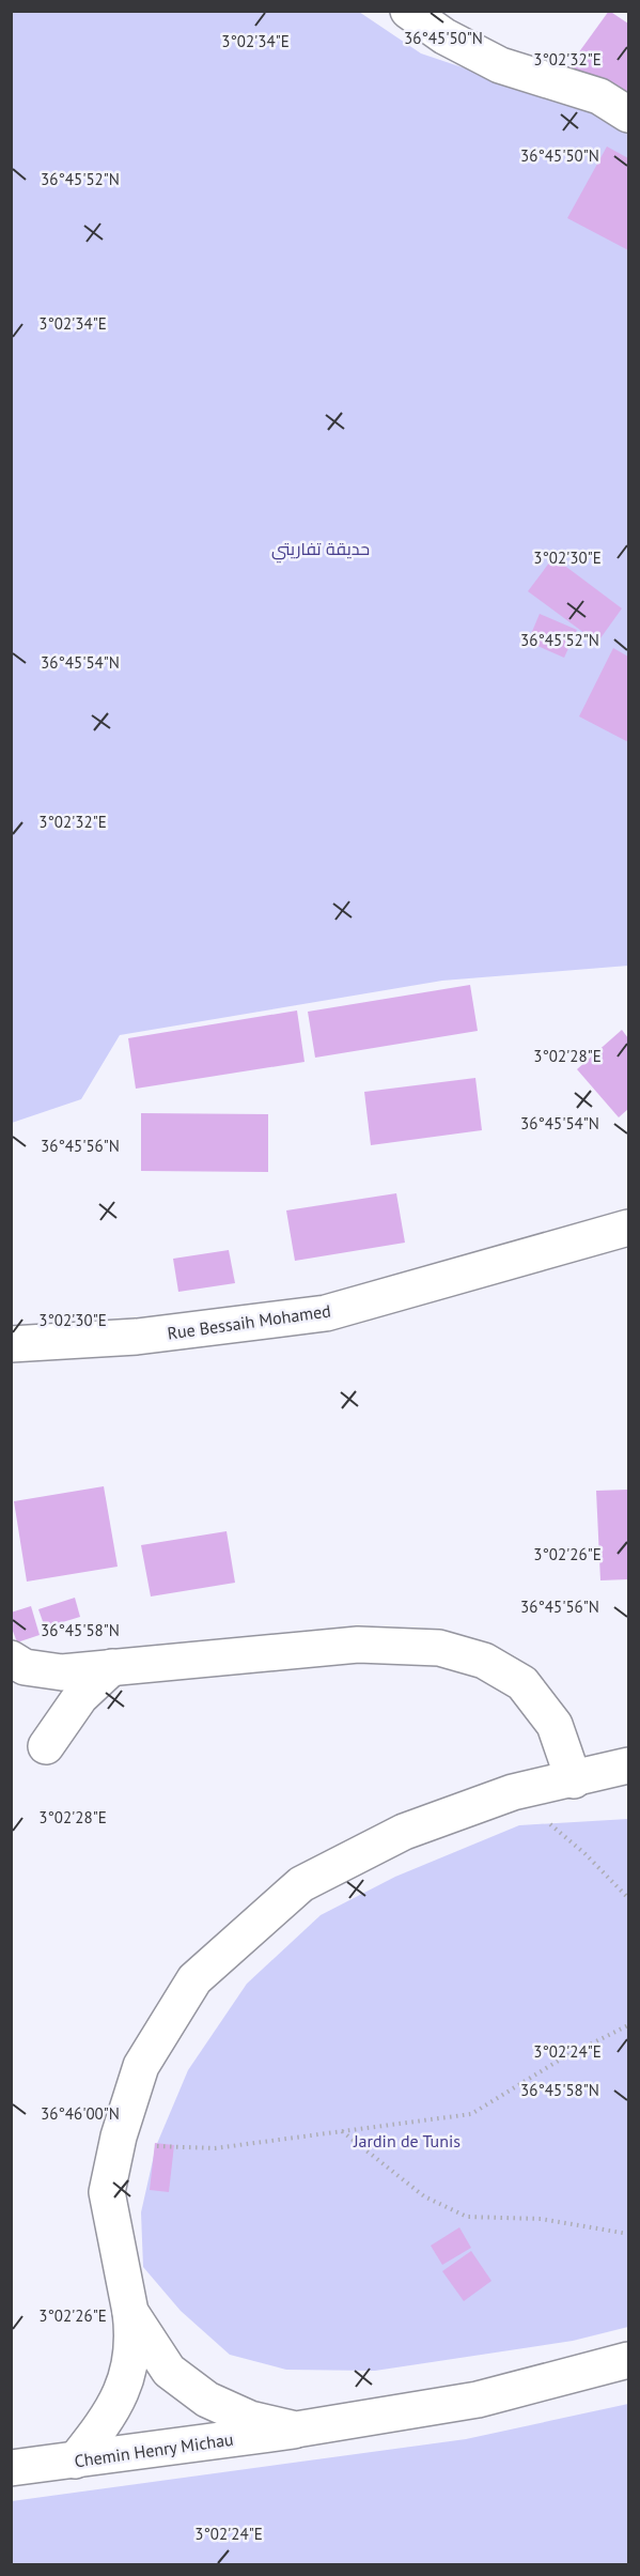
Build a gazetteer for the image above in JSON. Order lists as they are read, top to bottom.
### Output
{
  "streets": {
    "street": ["Rue Bessaih Mohamed", "Chemin Henry Michau"]
  },
  "parks": ["حديقة تفاريتي", "Jardin de Tunis"],
  "coordinates": [
    "36°45'50\"N",
    "3°02'34\"E",
    "3°02'32\"E",
    "36°45'52\"N",
    "3°02'30\"E",
    "36°45'54\"N",
    "3°02'28\"E",
    "36°45'56\"N",
    "3°02'26\"E",
    "36°45'58\"N",
    "3°02'24\"E",
    "36°46'00\"N"
  ]
}
